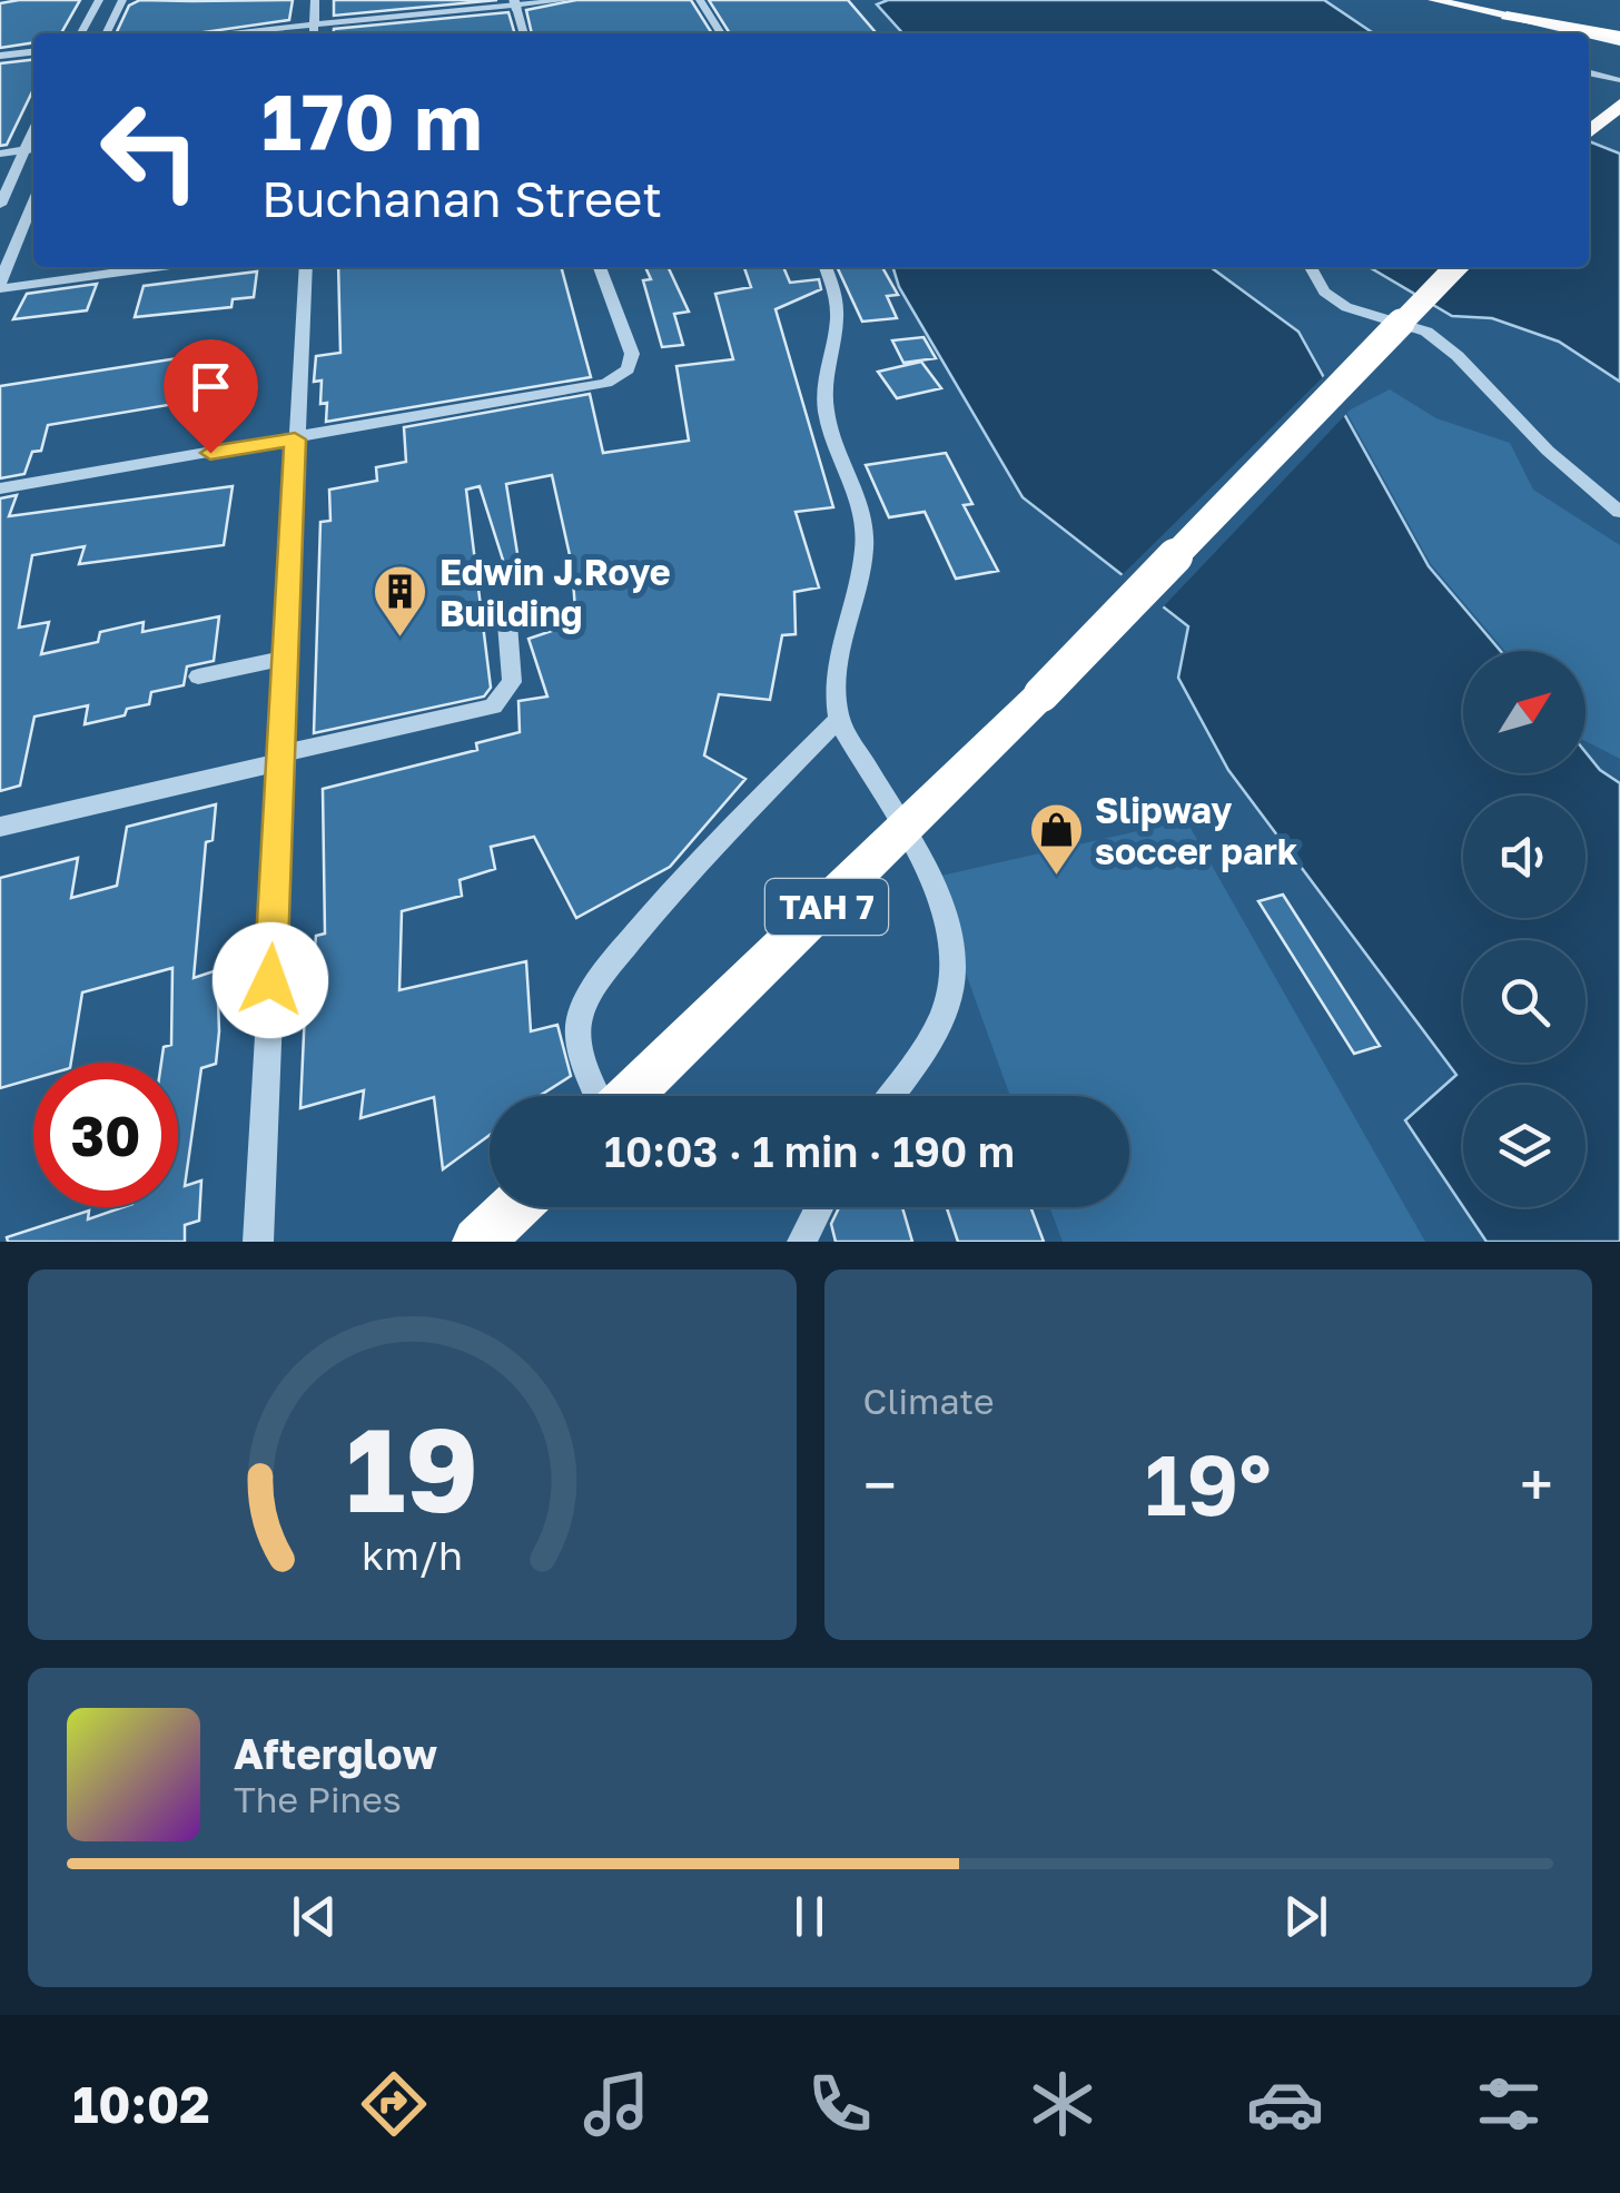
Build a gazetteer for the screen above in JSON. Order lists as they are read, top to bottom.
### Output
{
  "streets": {
    "highway": ["TAH 7"]
  },
  "places": {
    "building": ["Edwin J.Roye Building"],
    "shop": ["Slipway soccer park"]
  },
  "north": "top right",
  "page": {
    "turn": ["170 m", "Buchanan Street"],
    "limit": "30",
    "trip": "10:03 · 1 min · 190 m",
    "tile": "Climate",
    "heat": ["−", "19°", "+"],
    "song": ["Afterglow", "The Pines"],
    "tabs": "10:02",
    "gauge": ["19", "km/h"]
  }
}
